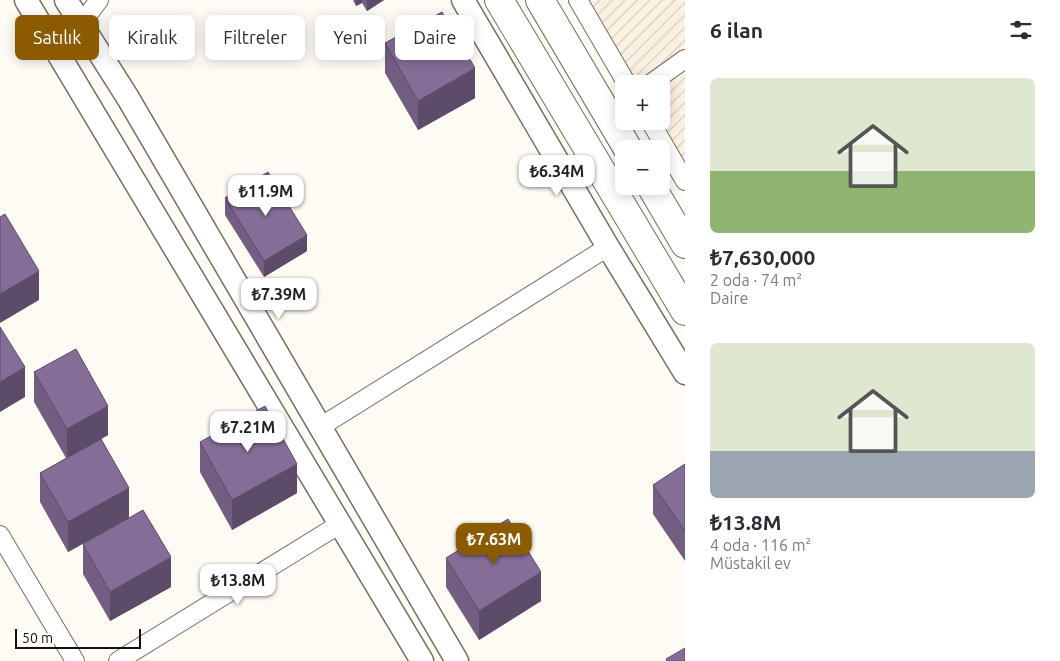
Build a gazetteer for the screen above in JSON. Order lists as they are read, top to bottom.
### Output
{
  "scale_bar": "50 m",
  "page": {
    "heading": "6 ilan",
    "chip": [
      "Satılık",
      "Kiralık",
      "Filtreler",
      "Yeni",
      "Daire"
    ],
    "list": [
      {
        "name": "₺7,630,000",
        "note": "2 oda · 74 m² · Daire"
      },
      {
        "name": "₺13.8M",
        "note": "4 oda · 116 m² · Müstakil ev"
      }
    ],
    "map_buttons": ["+", "−"],
    "price": [
      "₺6.34M",
      "₺11.9M",
      "₺7.39M",
      "₺7.21M",
      "₺7.63M",
      "₺13.8M"
    ],
    "scale": "50 m"
  }
}
